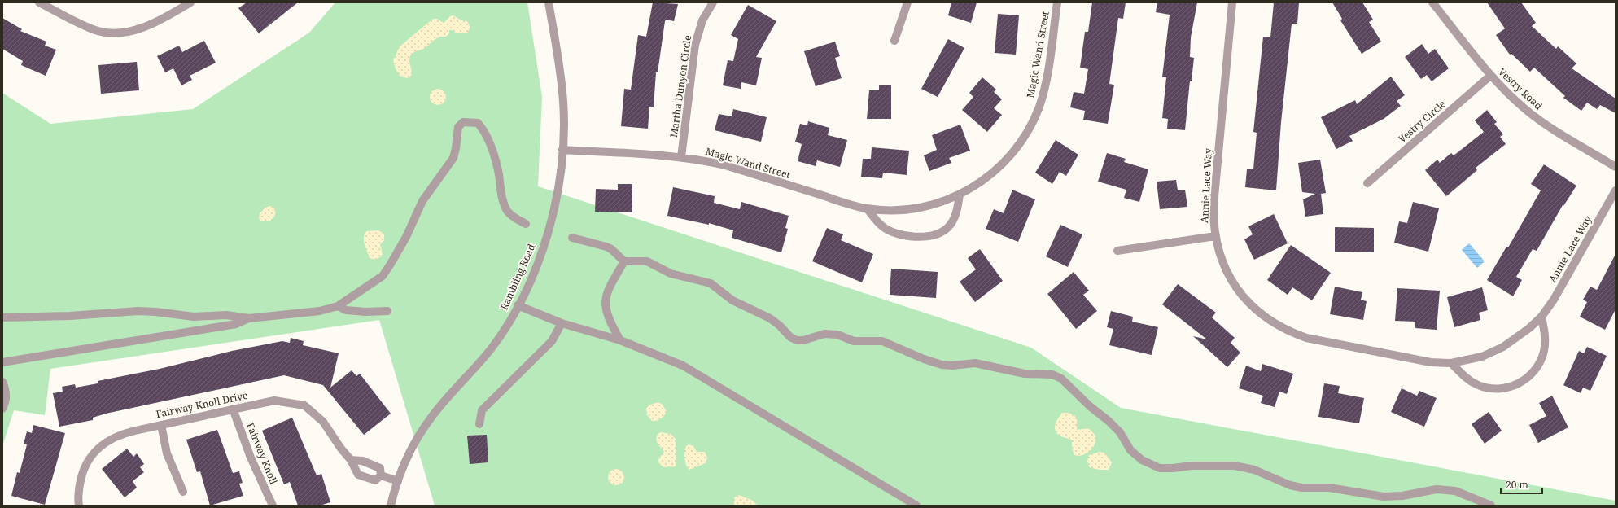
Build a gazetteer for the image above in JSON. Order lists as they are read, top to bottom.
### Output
{
  "streets": {
    "street": [
      "Magic Wand Street",
      "Martha Dunyon Circle",
      "Vestry Road",
      "Vestry Circle",
      "Annie Lace Way",
      "Rambling Road",
      "Fairway Knoll Drive",
      "Fairway Knoll"
    ]
  },
  "crossings": [
    ["Magic Wand Street", "Martha Dunyon Circle"],
    ["Magic Wand Street", "Rambling Road"],
    ["Vestry Road", "Vestry Circle"],
    ["Rambling Road", "Fairway Knoll Drive"],
    ["Fairway Knoll Drive", "Fairway Knoll"]
  ],
  "scale_bar": "20 m"
}
